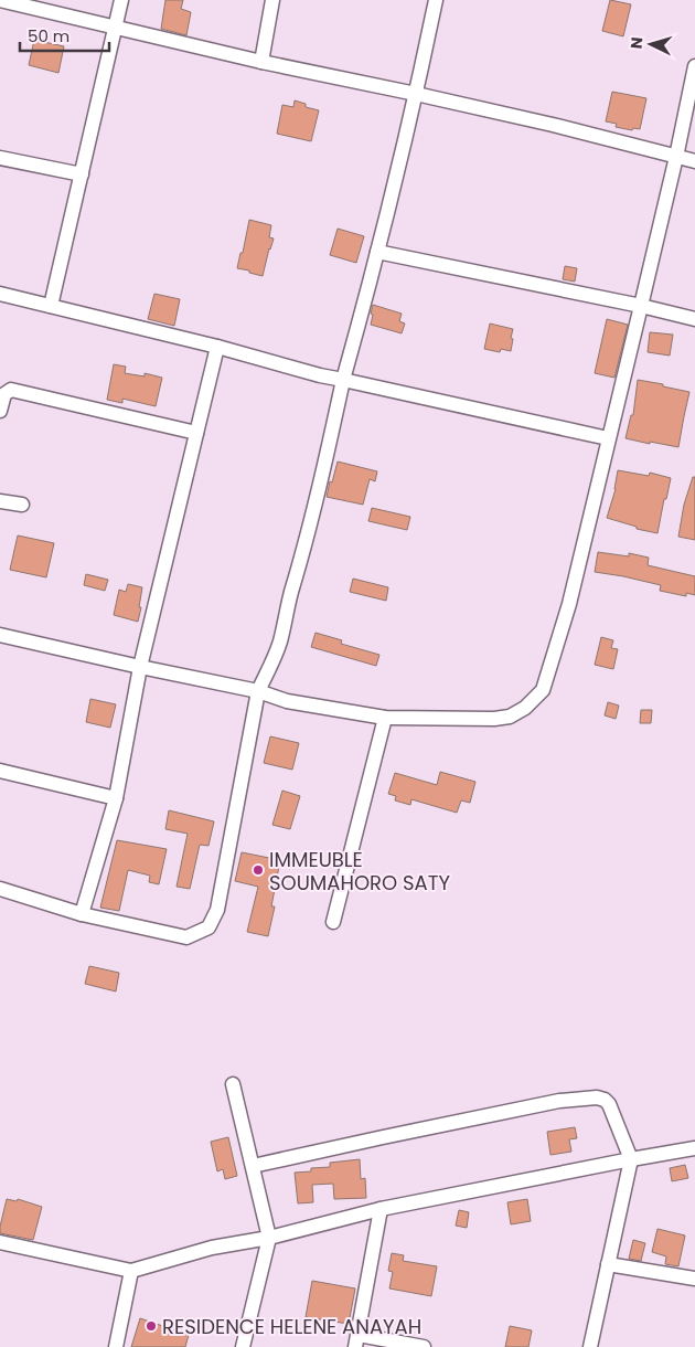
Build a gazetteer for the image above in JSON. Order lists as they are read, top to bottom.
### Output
{
  "places": ["IMMEUBLE SOUMAHORO SATY", "RESIDENCE HELENE ANAYAH"],
  "scale_bar": "50 m",
  "north": "left"
}
